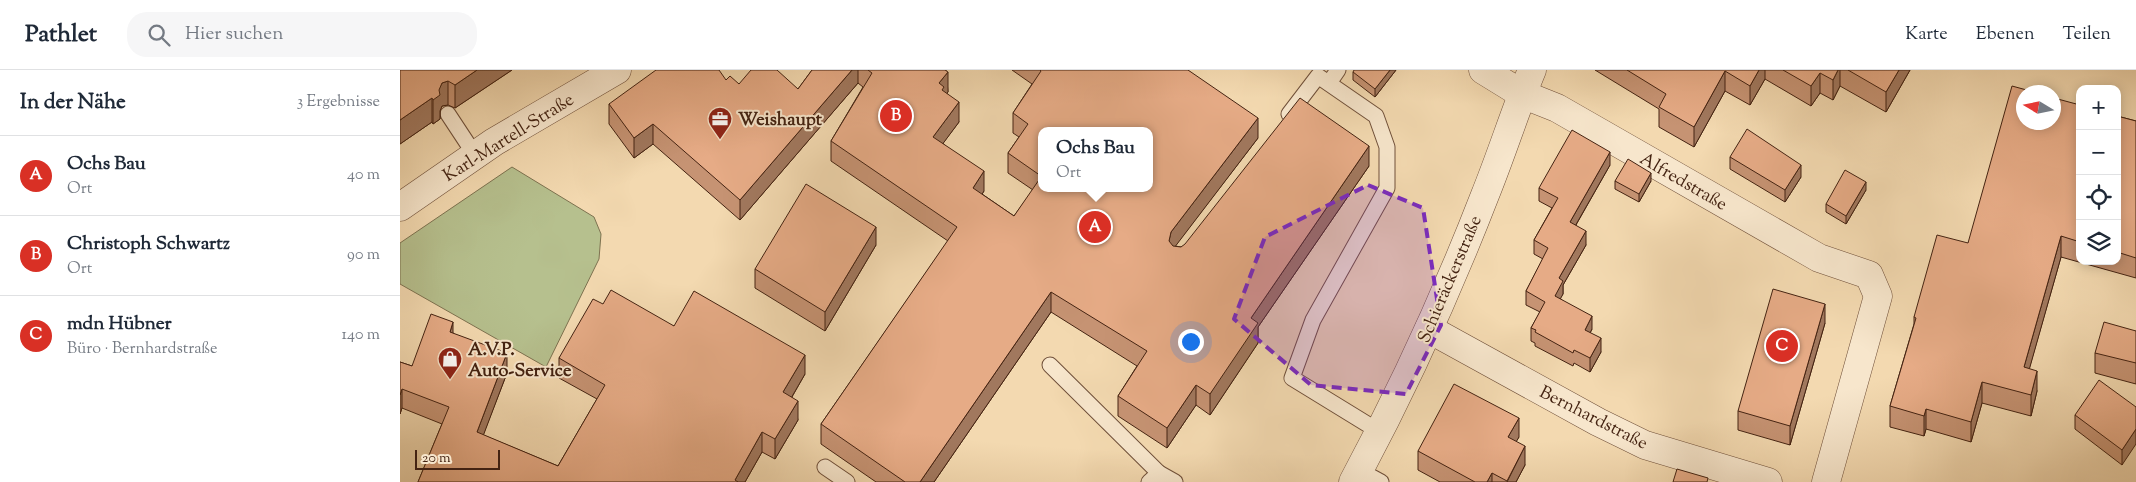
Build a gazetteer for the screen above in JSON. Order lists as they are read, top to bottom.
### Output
{
  "streets": {
    "street": [
      "Karl-Martell-Straße",
      "Alfredstraße",
      "Schieräckerstraße",
      "Bernhardstraße"
    ]
  },
  "crossings": [
    ["Alfredstraße", "Schieräckerstraße"],
    ["Schieräckerstraße", "Bernhardstraße"]
  ],
  "places": {
    "office": ["Weishaupt"],
    "shop": ["A.V.P. Auto-Service"]
  },
  "scale_bar": "20 m",
  "north": "left",
  "page": {
    "header": "Pathlet",
    "search": "Hier suchen",
    "nav": ["Karte", "Ebenen", "Teilen"],
    "heading": ["In der Nähe", "3 Ergebnisse"],
    "map_buttons": ["+", "−"],
    "pins": ["B", "A", "C"],
    "popup": ["Ochs Bau", "Ort"],
    "list": [
      {
        "mark": "A",
        "name": "Ochs Bau",
        "note": "Ort",
        "value": "40 m"
      },
      {
        "mark": "B",
        "name": "Christoph Schwartz",
        "note": "Ort",
        "value": "90 m"
      },
      {
        "mark": "C",
        "name": "mdn Hübner",
        "note": "Büro · Bernhardstraße",
        "value": "140 m"
      }
    ],
    "scale": "20 m"
  }
}
